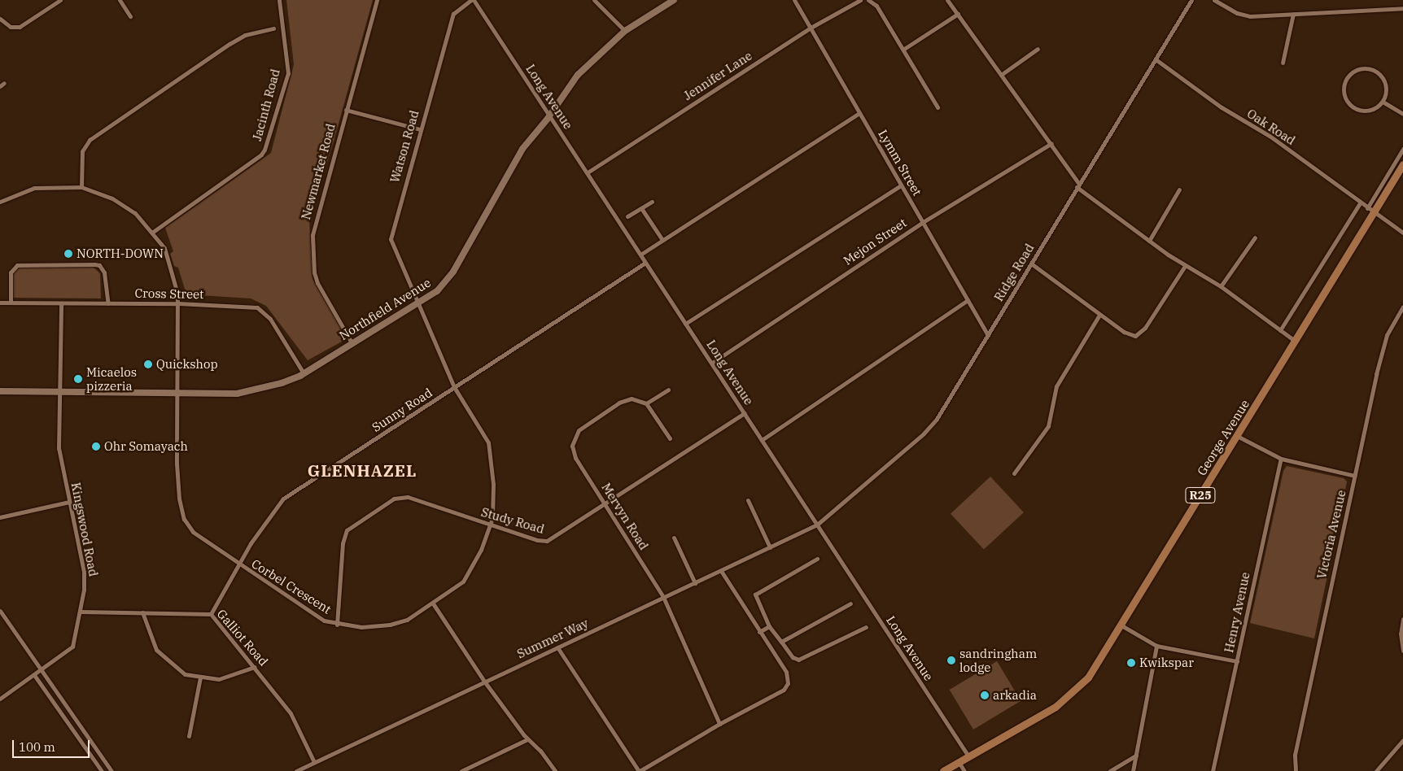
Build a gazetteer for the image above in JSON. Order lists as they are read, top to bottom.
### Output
{
  "streets": {
    "main road": ["Northfield Avenue", "George Avenue", "R25"],
    "street": [
      "Jennifer Lane",
      "Long Avenue",
      "Jacinth Road",
      "Oak Road",
      "Watson Road",
      "Lymm Street",
      "Newmarket Road",
      "Mejon Street",
      "Ridge Road",
      "Cross Street",
      "Sunny Road",
      "Mervyn Road",
      "Study Road",
      "Kingswood Road",
      "Victoria Avenue",
      "Corbel Crescent",
      "Henry Avenue",
      "Galliot Road",
      "Summer Way"
    ]
  },
  "crossings": [
    ["Jennifer Lane", "Long Avenue"],
    ["Jennifer Lane", "Lymm Street"],
    ["Long Avenue", "Watson Road"],
    ["Long Avenue", "Mejon Street"],
    ["Long Avenue", "Ridge Road"],
    ["Long Avenue", "Northfield Avenue"],
    ["Long Avenue", "Sunny Road"],
    ["Long Avenue", "George Avenue"],
    ["Long Avenue", "Study Road"],
    ["Long Avenue", "Summer Way"],
    ["Jacinth Road", "Corbel Crescent"],
    ["Oak Road", "Ridge Road"],
    ["Oak Road", "George Avenue"],
    ["Watson Road", "Northfield Avenue"],
    ["Watson Road", "Corbel Crescent"],
    ["Lymm Street", "Mejon Street"],
    ["Lymm Street", "Ridge Road"],
    ["Newmarket Road", "Northfield Avenue"],
    ["Ridge Road", "Summer Way"],
    ["Cross Street", "Northfield Avenue"],
    ["Cross Street", "Kingswood Road"],
    ["Cross Street", "Corbel Crescent"],
    ["Northfield Avenue", "Kingswood Road"],
    ["Northfield Avenue", "Corbel Crescent"],
    ["Sunny Road", "Corbel Crescent"],
    ["Sunny Road", "Galliot Road"],
    ["Mervyn Road", "Study Road"],
    ["Mervyn Road", "Summer Way"],
    ["Study Road", "Corbel Crescent"],
    ["Kingswood Road", "Galliot Road"],
    ["Galliot Road", "Summer Way"]
  ],
  "districts": ["GLENHAZEL"],
  "places": [
    "NORTH-DOWN",
    "Quickshop",
    "Micaelos pizzeria",
    "Ohr Somayach",
    "sandringham lodge",
    "Kwikspar",
    "arkadia"
  ],
  "scale_bar": "100 m"
}
